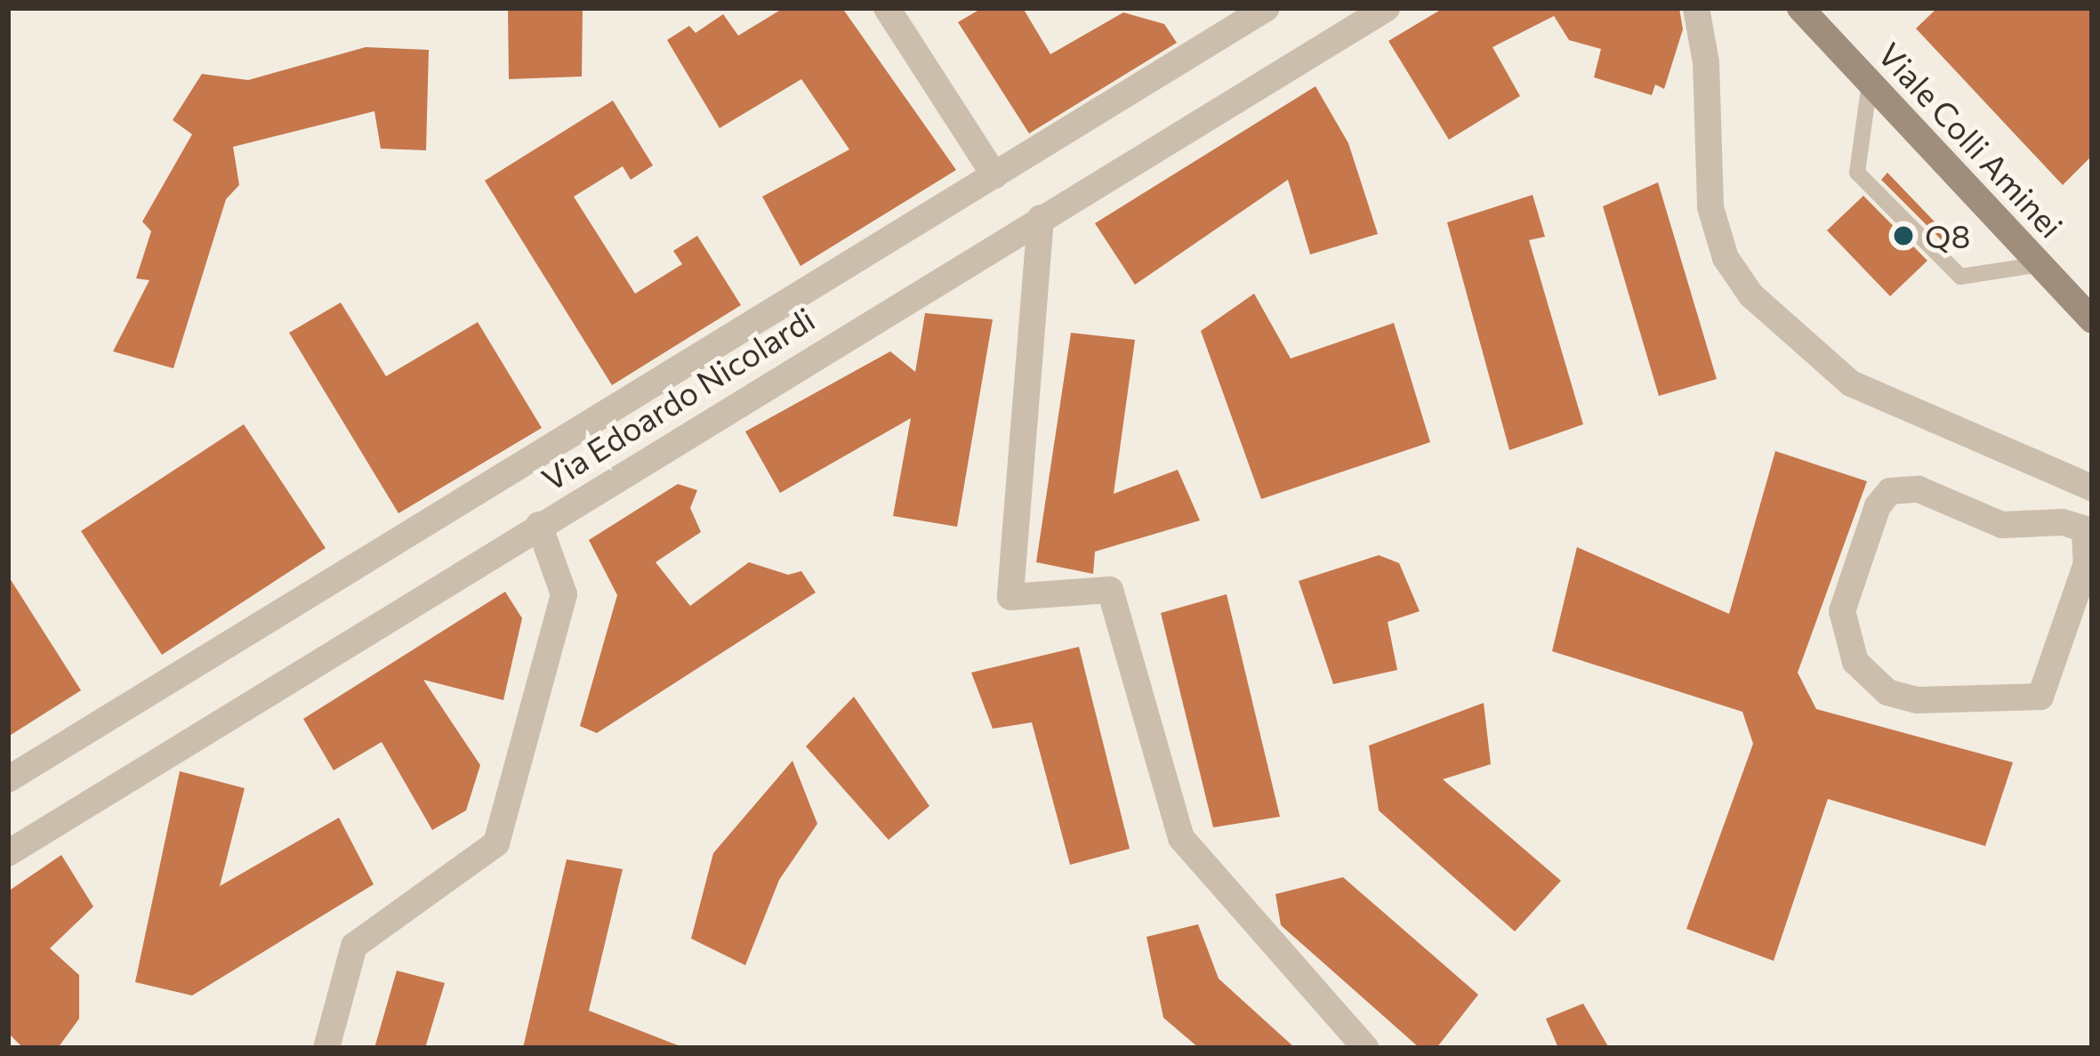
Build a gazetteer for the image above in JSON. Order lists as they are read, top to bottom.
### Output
{
  "streets": {
    "main road": ["Viale Colli Aminei"],
    "street": ["Via Edoardo Nicolardi"]
  },
  "places": ["Q8"]
}
